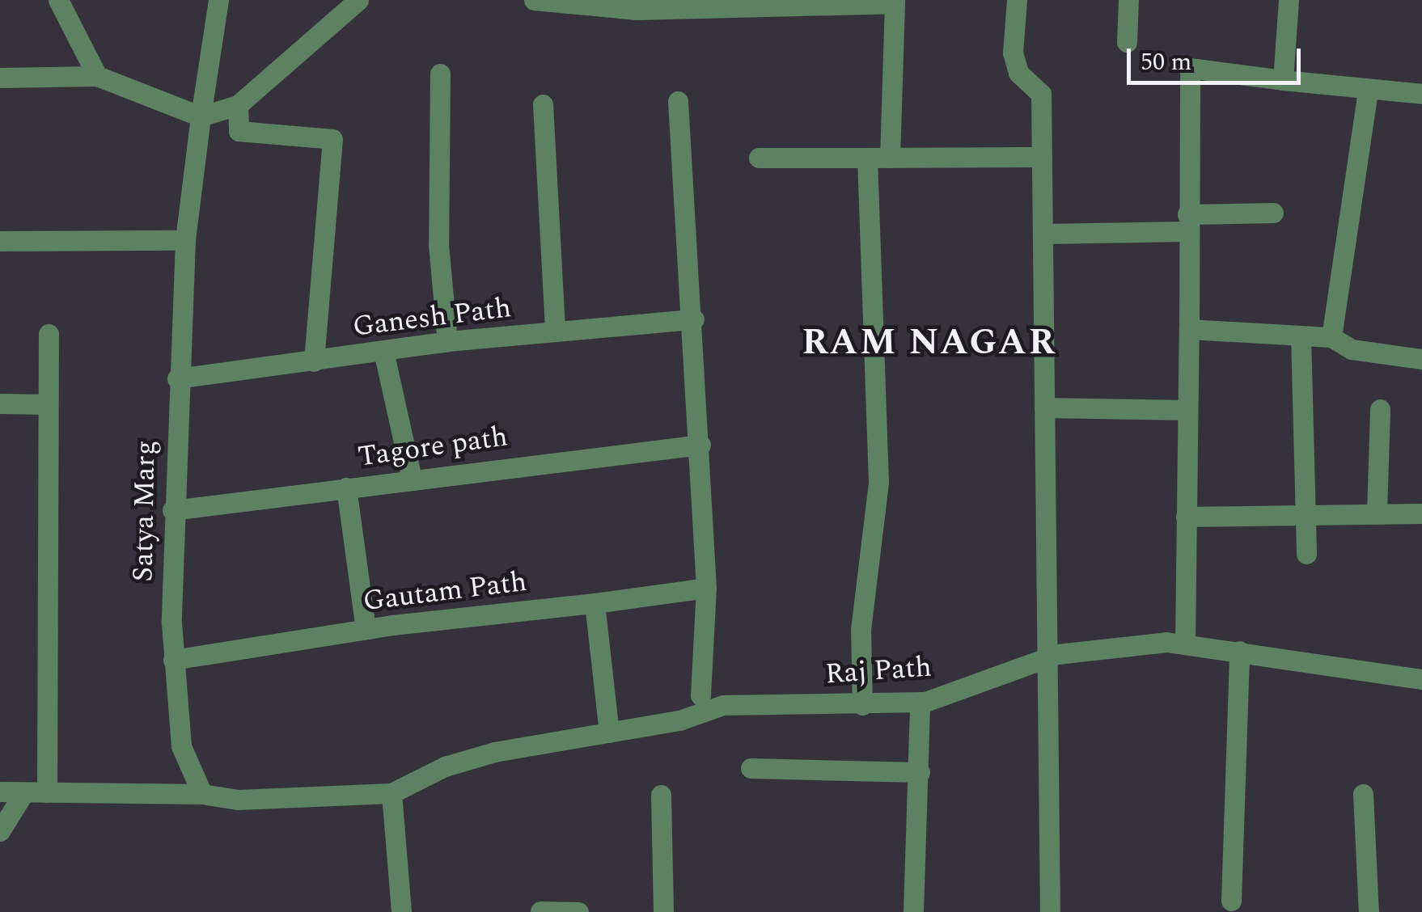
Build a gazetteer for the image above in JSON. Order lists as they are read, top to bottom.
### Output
{
  "streets": {
    "street": [
      "Ganesh Path",
      "Tagore path",
      "Satya Marg",
      "Gautam Path",
      "Raj Path"
    ]
  },
  "crossings": [
    ["Ganesh Path", "Satya Marg"],
    ["Tagore path", "Satya Marg"],
    ["Satya Marg", "Gautam Path"]
  ],
  "districts": ["RAM NAGAR"],
  "scale_bar": "50 m"
}
